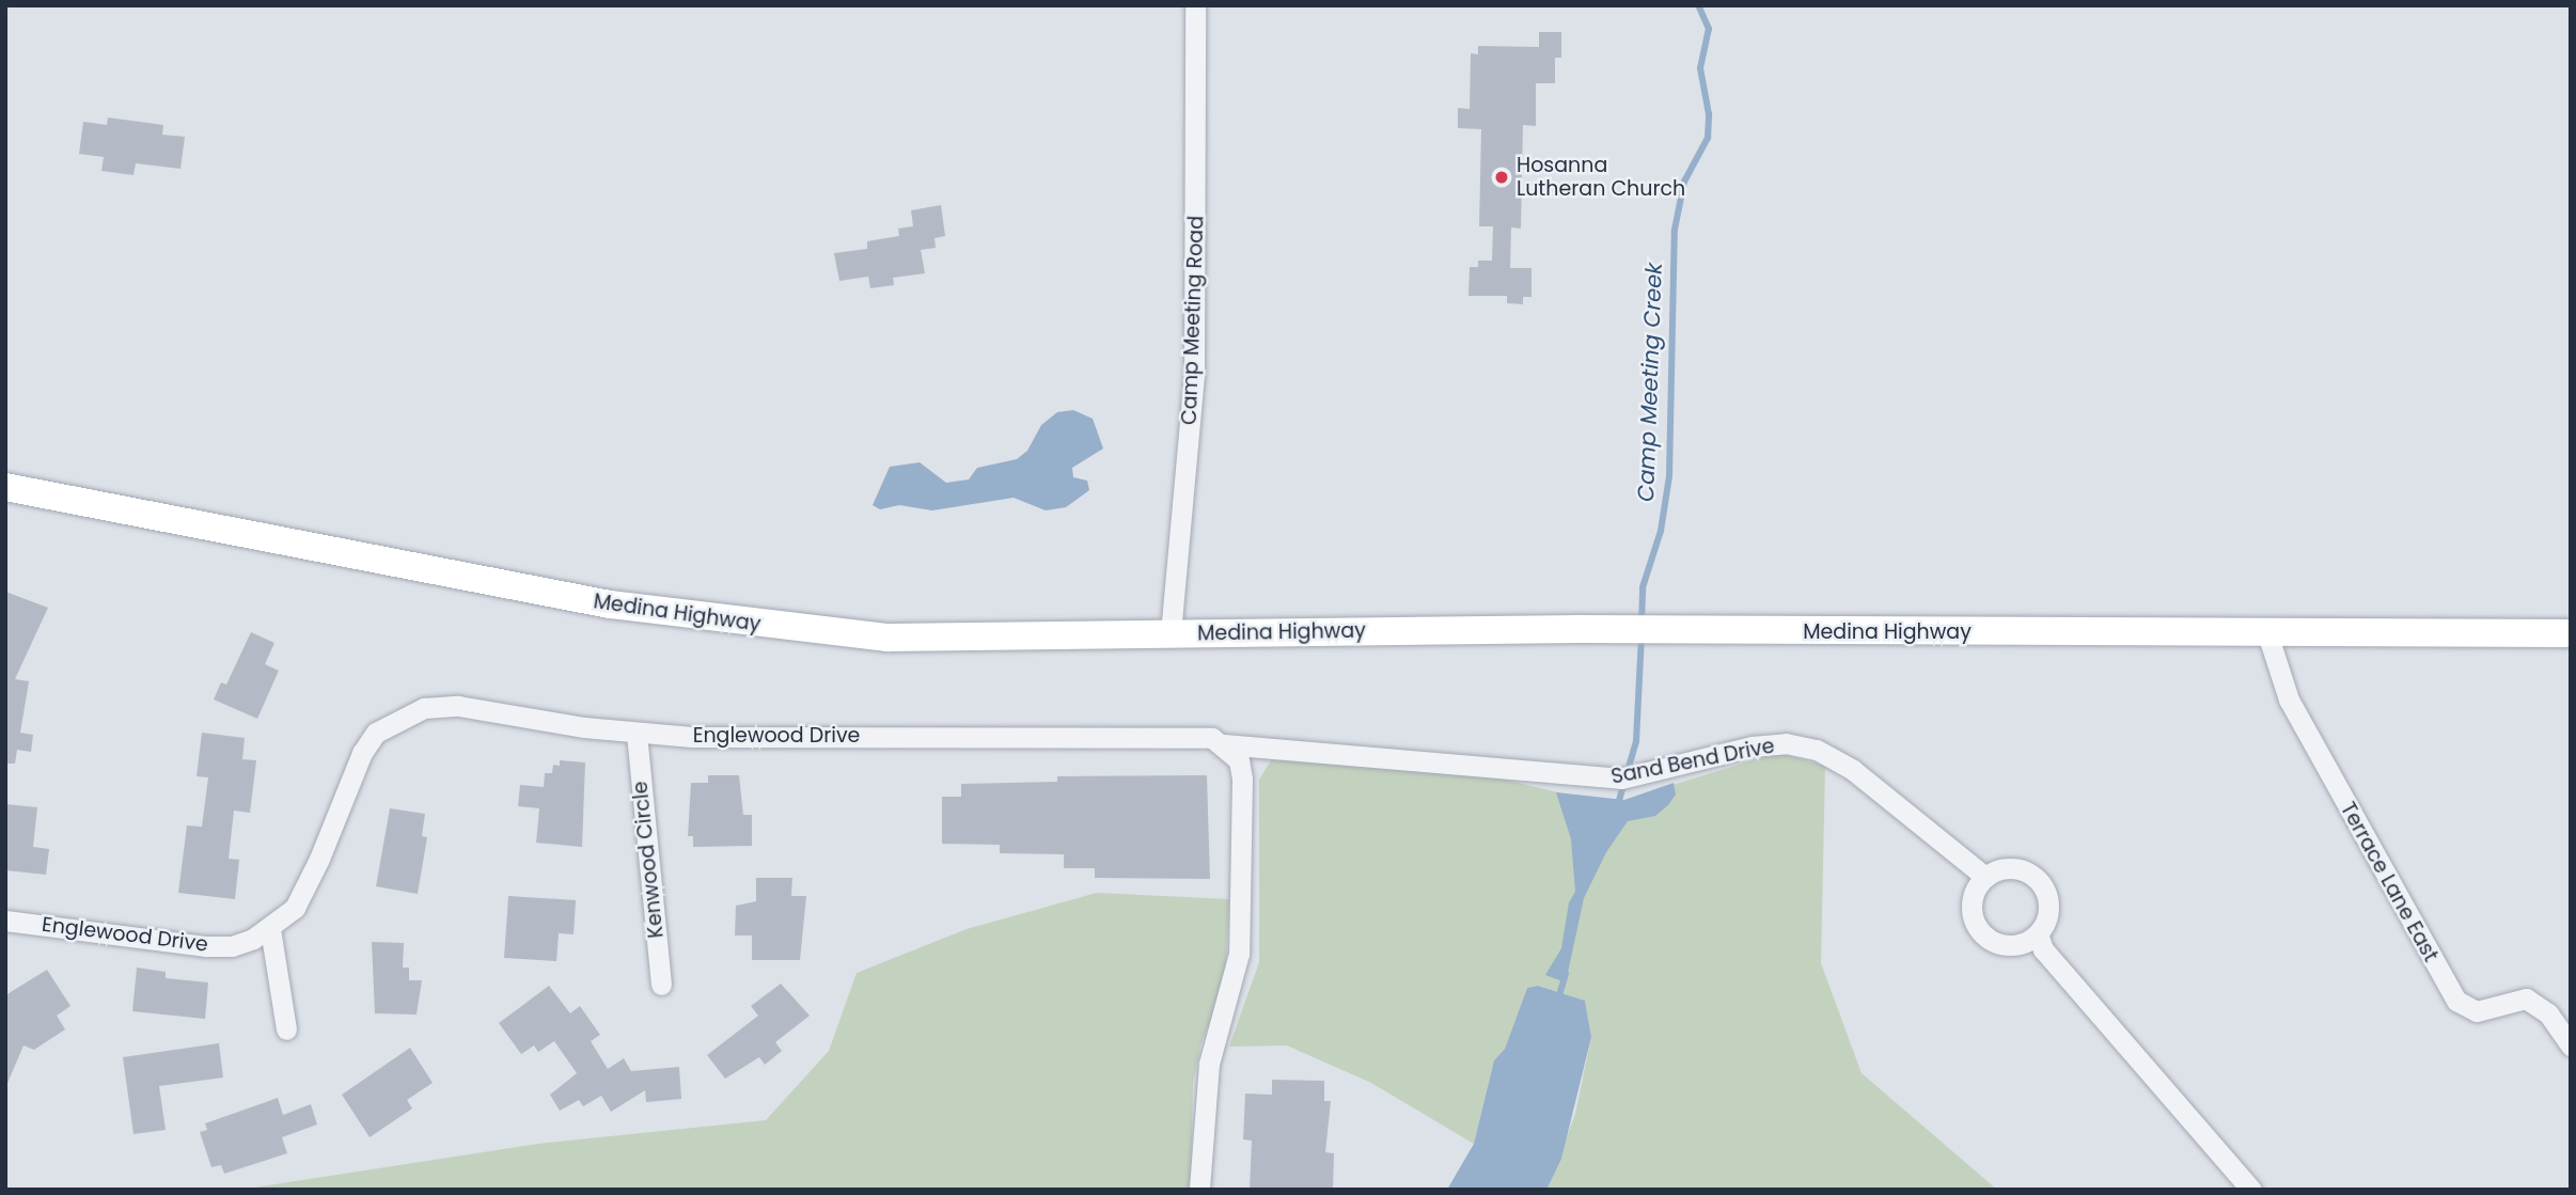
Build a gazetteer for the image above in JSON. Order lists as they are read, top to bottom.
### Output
{
  "streets": {
    "main road": ["Medina Highway"],
    "street": [
      "Camp Meeting Road",
      "Englewood Drive",
      "Sand Bend Drive",
      "Kenwood Circle",
      "Terrace Lane East"
    ]
  },
  "crossings": [
    ["Camp Meeting Road", "Medina Highway"],
    ["Medina Highway", "Terrace Lane East"],
    ["Englewood Drive", "Sand Bend Drive"],
    ["Englewood Drive", "Kenwood Circle"]
  ],
  "water": ["Camp Meeting Creek"],
  "places": ["Hosanna Lutheran Church"]
}
